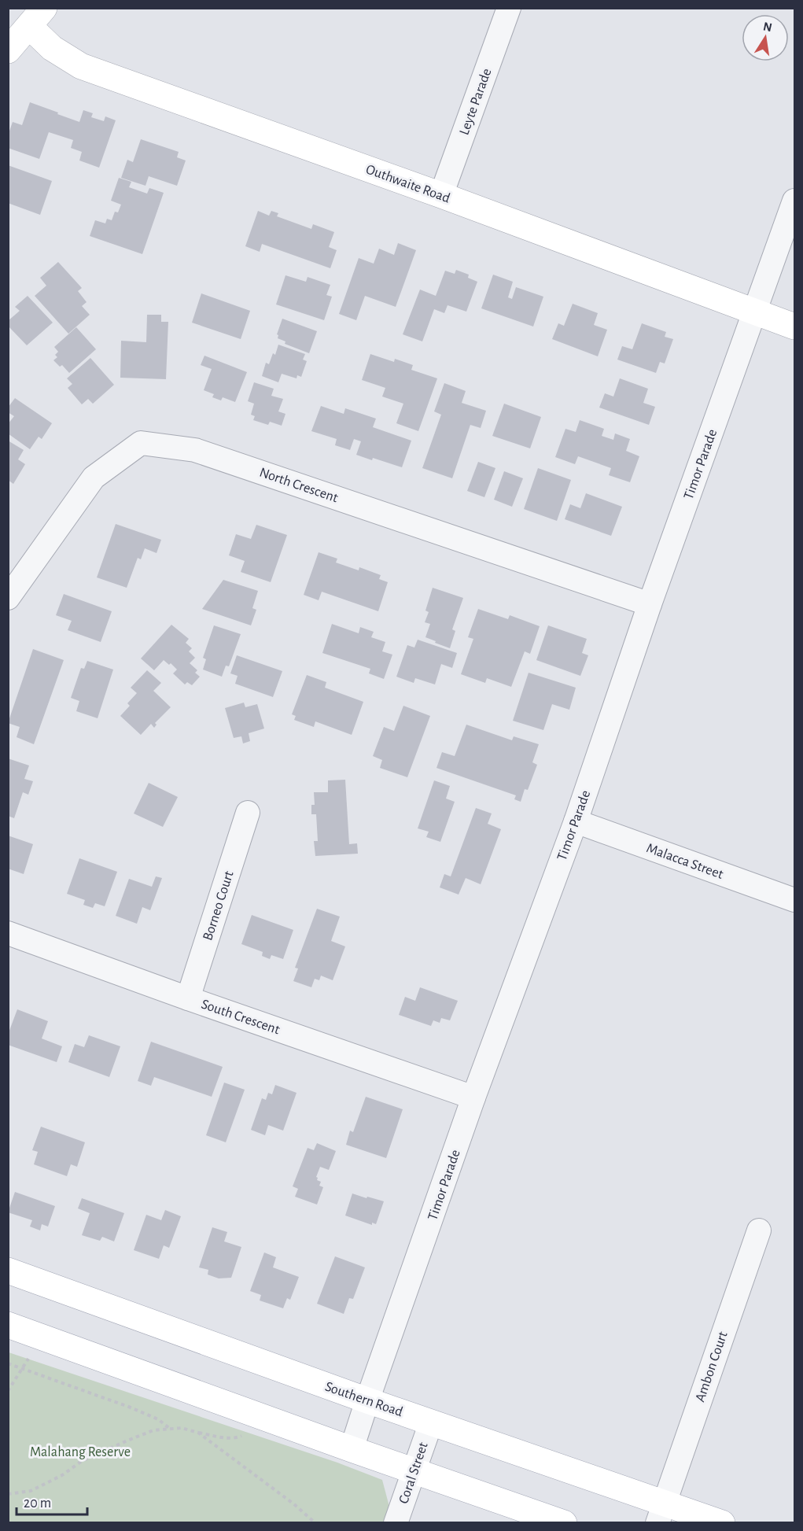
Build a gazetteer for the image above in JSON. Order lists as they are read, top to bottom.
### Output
{
  "streets": {
    "main road": ["Outhwaite Road", "Southern Road"],
    "street": [
      "Leyte Parade",
      "Timor Parade",
      "North Crescent",
      "Malacca Street",
      "Borneo Court",
      "South Crescent",
      "Ambon Court",
      "Coral Street"
    ]
  },
  "crossings": [
    ["Leyte Parade", "Outhwaite Road"],
    ["Outhwaite Road", "Timor Parade"],
    ["Timor Parade", "North Crescent"],
    ["Timor Parade", "Malacca Street"],
    ["Timor Parade", "South Crescent"],
    ["Timor Parade", "Southern Road"],
    ["Borneo Court", "South Crescent"],
    ["Ambon Court", "Southern Road"],
    ["Southern Road", "Coral Street"]
  ],
  "parks": ["Malahang Reserve"],
  "scale_bar": "20 m",
  "north": "top"
}
